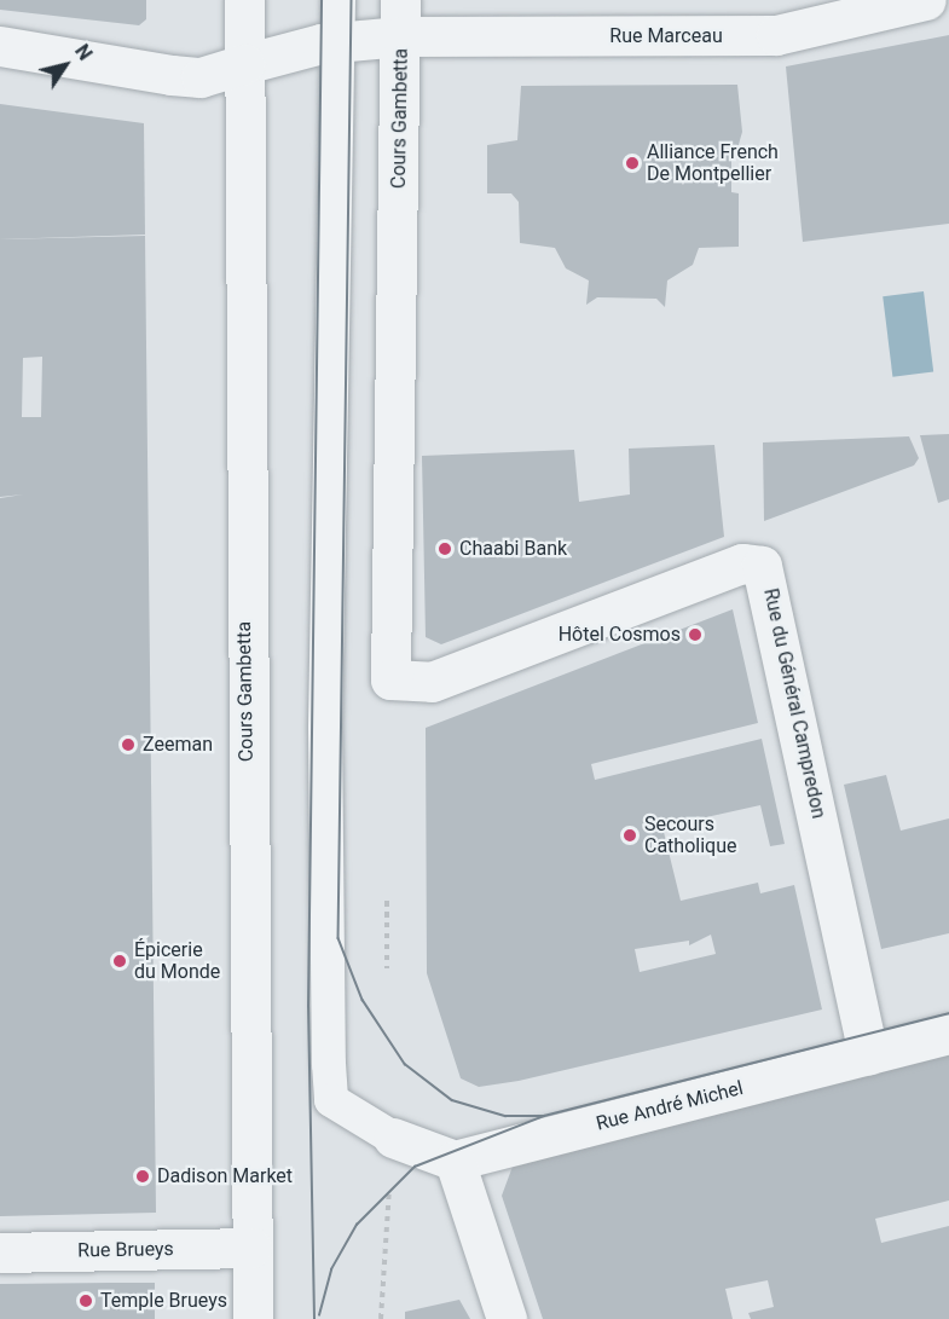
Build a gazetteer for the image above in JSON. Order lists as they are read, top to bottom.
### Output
{
  "streets": {
    "street": [
      "Rue Marceau",
      "Cours Gambetta",
      "Rue du Général Campredon",
      "Rue André Michel",
      "Rue Brueys"
    ]
  },
  "crossings": [
    ["Rue Marceau", "Cours Gambetta"],
    ["Cours Gambetta", "Rue du Général Campredon"],
    ["Cours Gambetta", "Rue Brueys"],
    ["Rue du Général Campredon", "Rue André Michel"]
  ],
  "places": [
    "Alliance French De Montpellier",
    "Chaabi Bank",
    "Hôtel Cosmos",
    "Zeeman",
    "Secours Catholique",
    "Épicerie du Monde",
    "Dadison Market",
    "Temple Brueys"
  ],
  "north": "top right"
}
